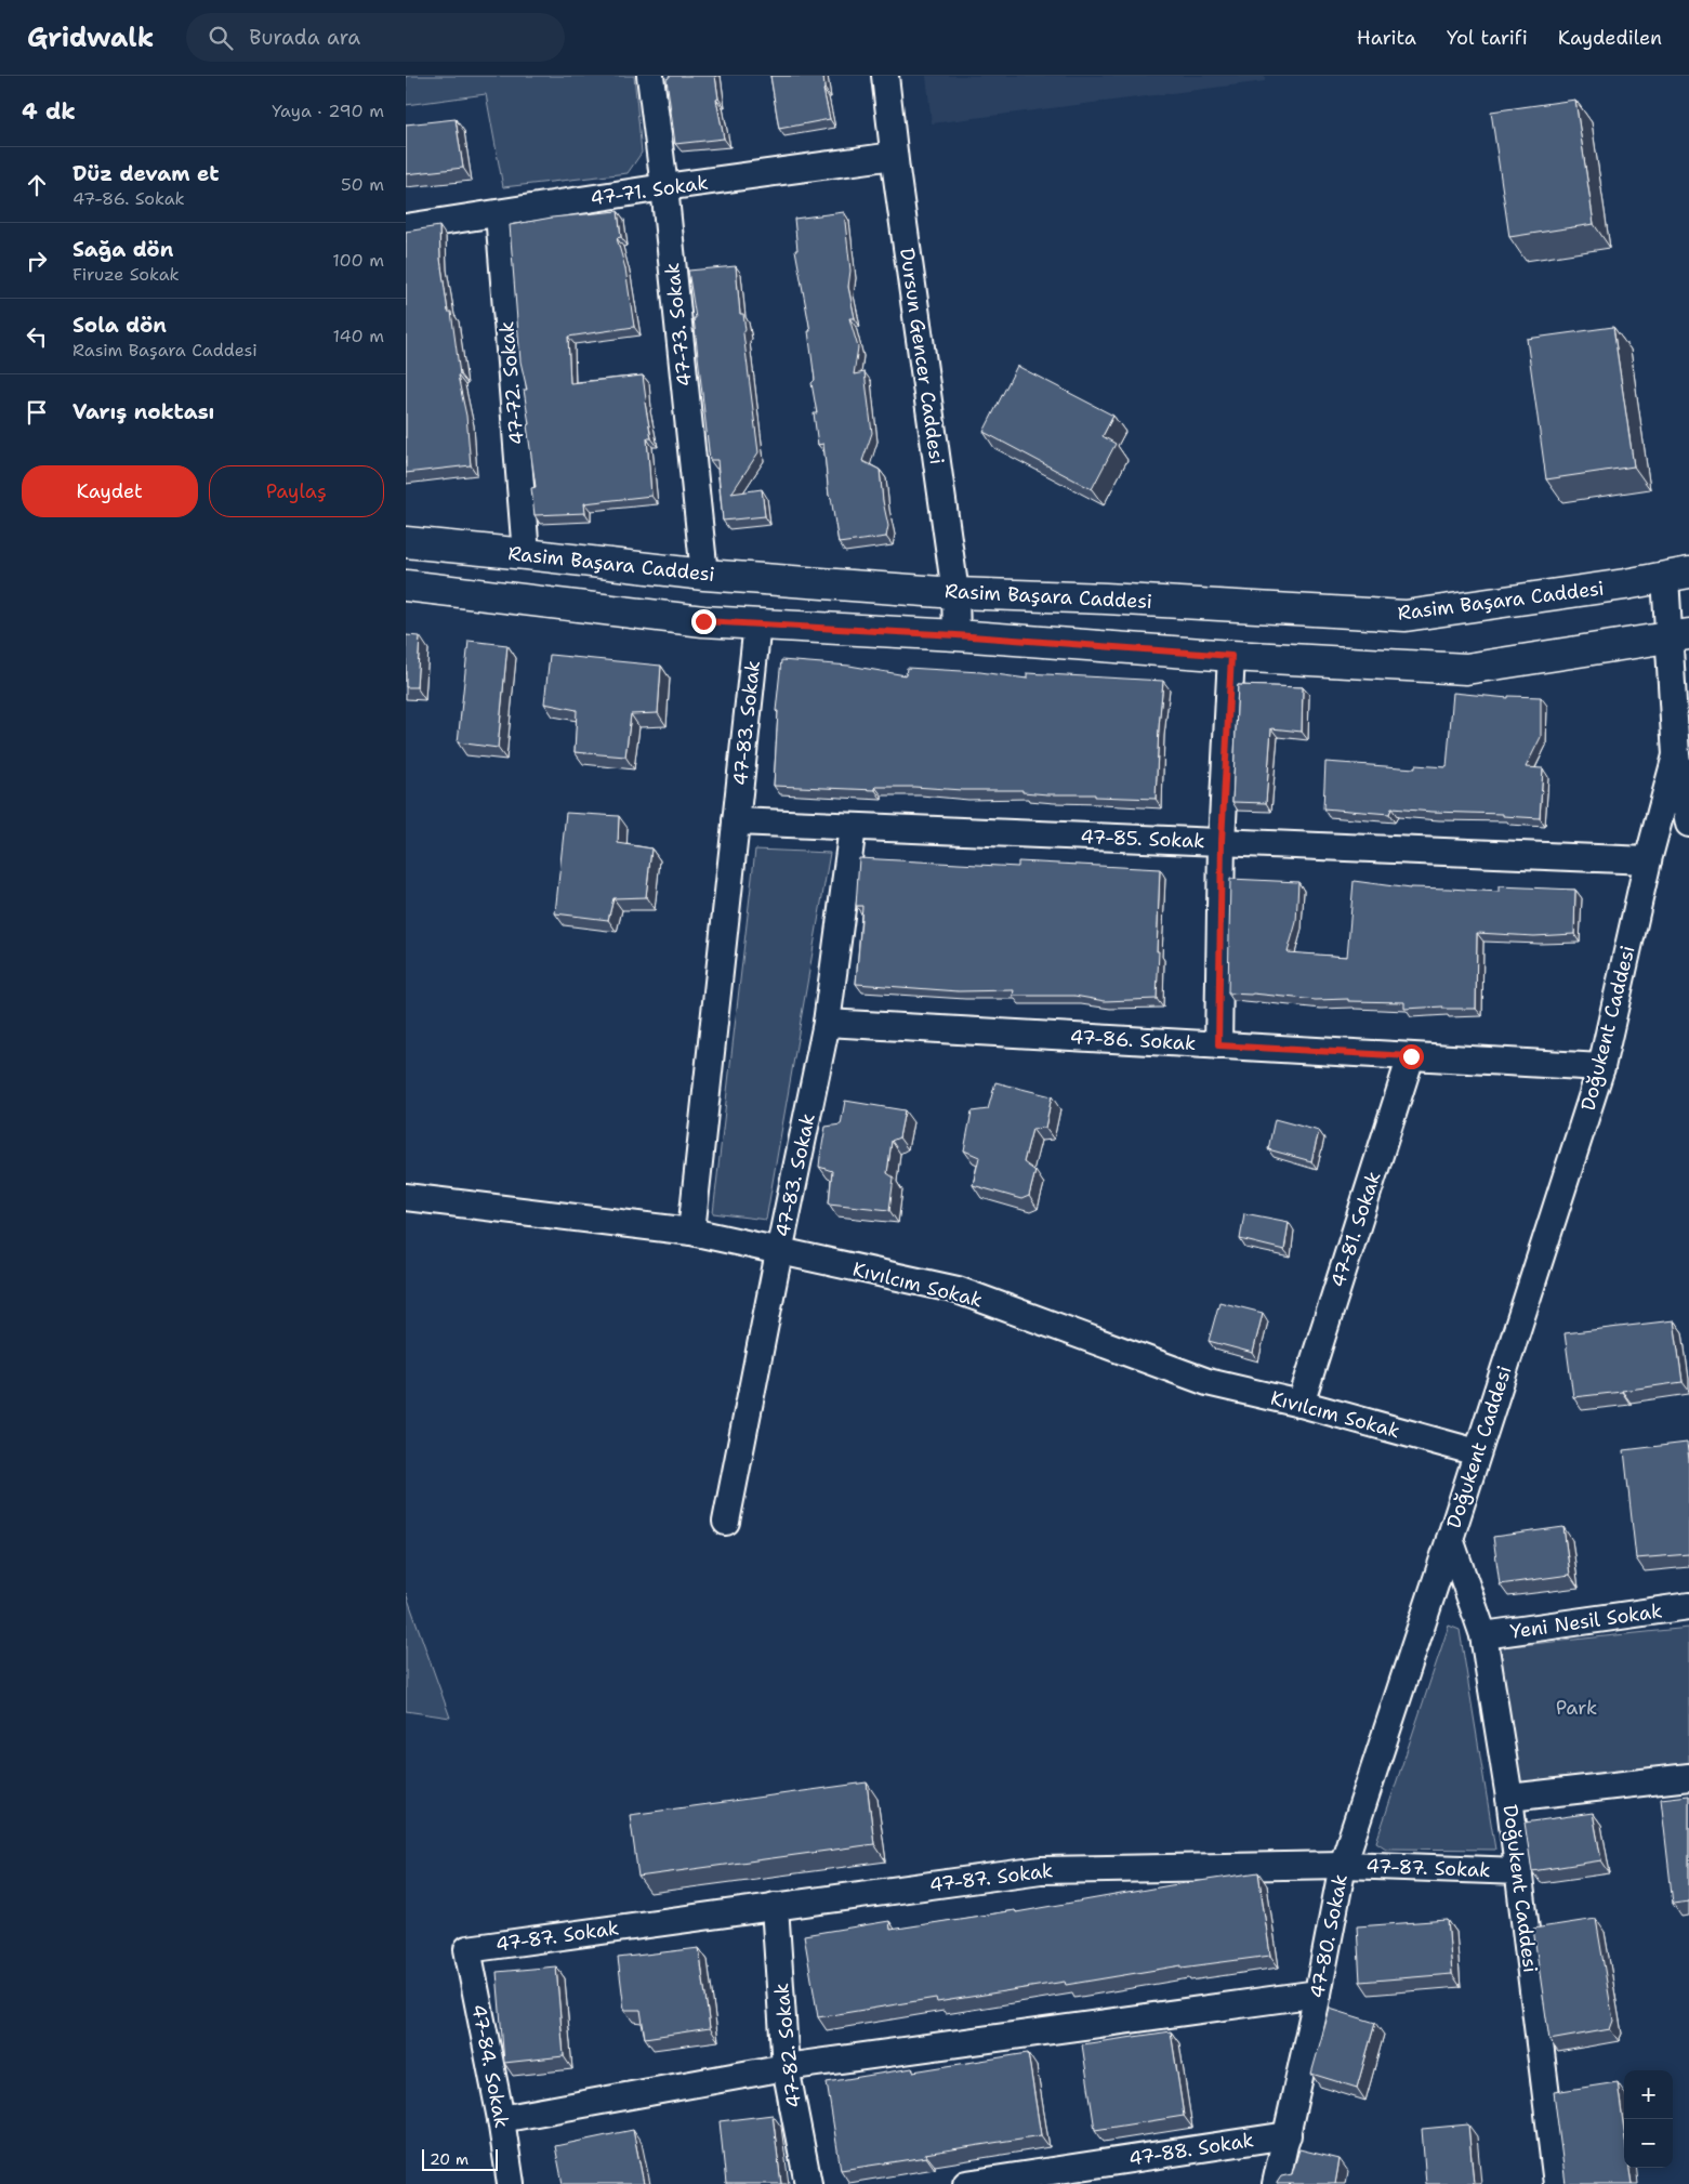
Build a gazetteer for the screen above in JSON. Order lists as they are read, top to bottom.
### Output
{
  "streets": {
    "street": [
      "47-71. Sokak",
      "47-73. Sokak",
      "Dursun Gencer Caddesi",
      "47-72. Sokak",
      "Rasim Başara Caddesi",
      "47-83. Sokak",
      "47-85. Sokak",
      "Doğukent Caddesi",
      "47-86. Sokak",
      "47-81. Sokak",
      "Kıvılcım Sokak",
      "Yeni Nesil Sokak",
      "47-87. Sokak",
      "47-80. Sokak",
      "47-82. Sokak",
      "47-84. Sokak",
      "47-88. Sokak"
    ]
  },
  "crossings": [
    ["47-71. Sokak", "47-73. Sokak"],
    ["47-71. Sokak", "Dursun Gencer Caddesi"],
    ["47-71. Sokak", "47-72. Sokak"],
    ["47-73. Sokak", "Rasim Başara Caddesi"],
    ["Dursun Gencer Caddesi", "Rasim Başara Caddesi"],
    ["47-72. Sokak", "Rasim Başara Caddesi"],
    ["47-83. Sokak", "47-85. Sokak"],
    ["47-83. Sokak", "47-86. Sokak"],
    ["47-83. Sokak", "Kıvılcım Sokak"],
    ["47-85. Sokak", "Doğukent Caddesi"],
    ["Doğukent Caddesi", "47-86. Sokak"],
    ["Doğukent Caddesi", "Kıvılcım Sokak"],
    ["Doğukent Caddesi", "Yeni Nesil Sokak"],
    ["Doğukent Caddesi", "47-87. Sokak"],
    ["Doğukent Caddesi", "47-80. Sokak"],
    ["47-86. Sokak", "47-81. Sokak"],
    ["47-81. Sokak", "Kıvılcım Sokak"],
    ["47-87. Sokak", "47-80. Sokak"],
    ["47-87. Sokak", "47-82. Sokak"],
    ["47-87. Sokak", "47-84. Sokak"],
    ["47-80. Sokak", "47-88. Sokak"]
  ],
  "parks": ["Park"],
  "scale_bar": "20 m",
  "page": {
    "header": "Gridwalk",
    "search": "Burada ara",
    "nav": ["Harita", "Yol tarifi", "Kaydedilen"],
    "heading": ["4 dk", "Yaya · 290 m"],
    "list": [
      ["Düz devam et", "47-86. Sokak", "50 m"],
      ["Sağa dön", "Firuze Sokak", "100 m"],
      ["Sola dön", "Rasim Başara Caddesi", "140 m"],
      "Varış noktası"
    ],
    "buttons": ["Kaydet", "Paylaş"],
    "map_buttons": ["+", "−"],
    "scale": "20 m"
  }
}
